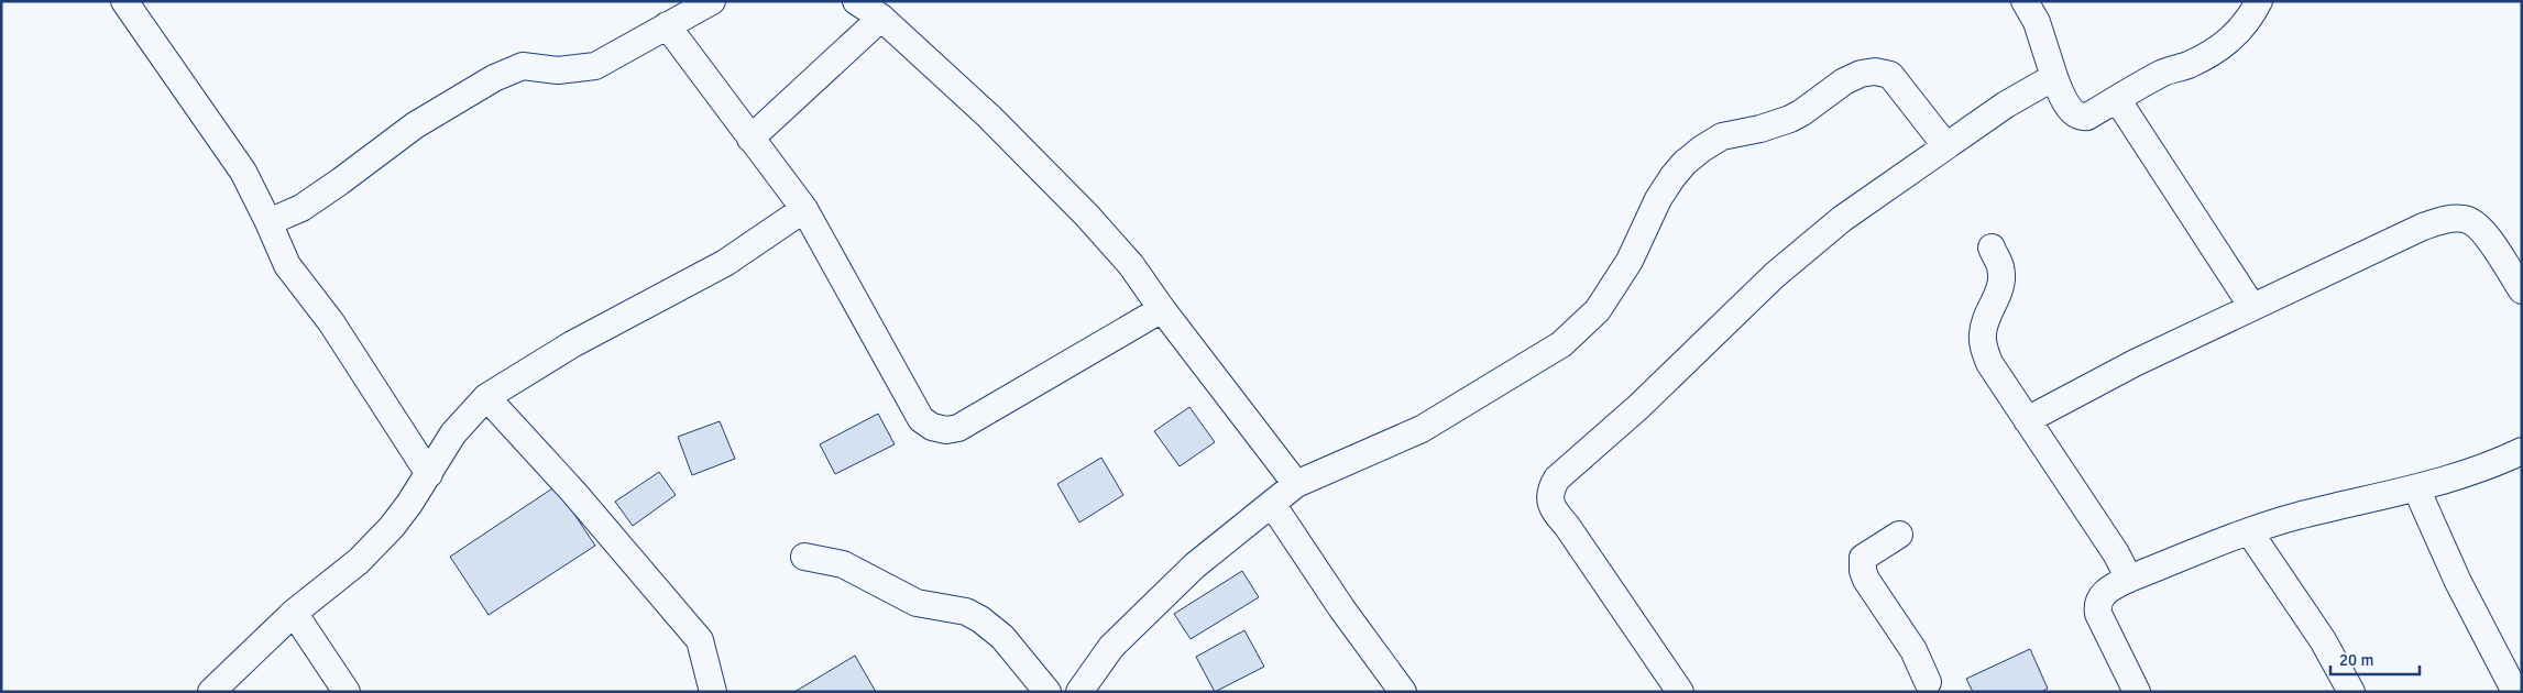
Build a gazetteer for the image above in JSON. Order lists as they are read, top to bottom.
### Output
{
  "scale_bar": "20 m"
}
